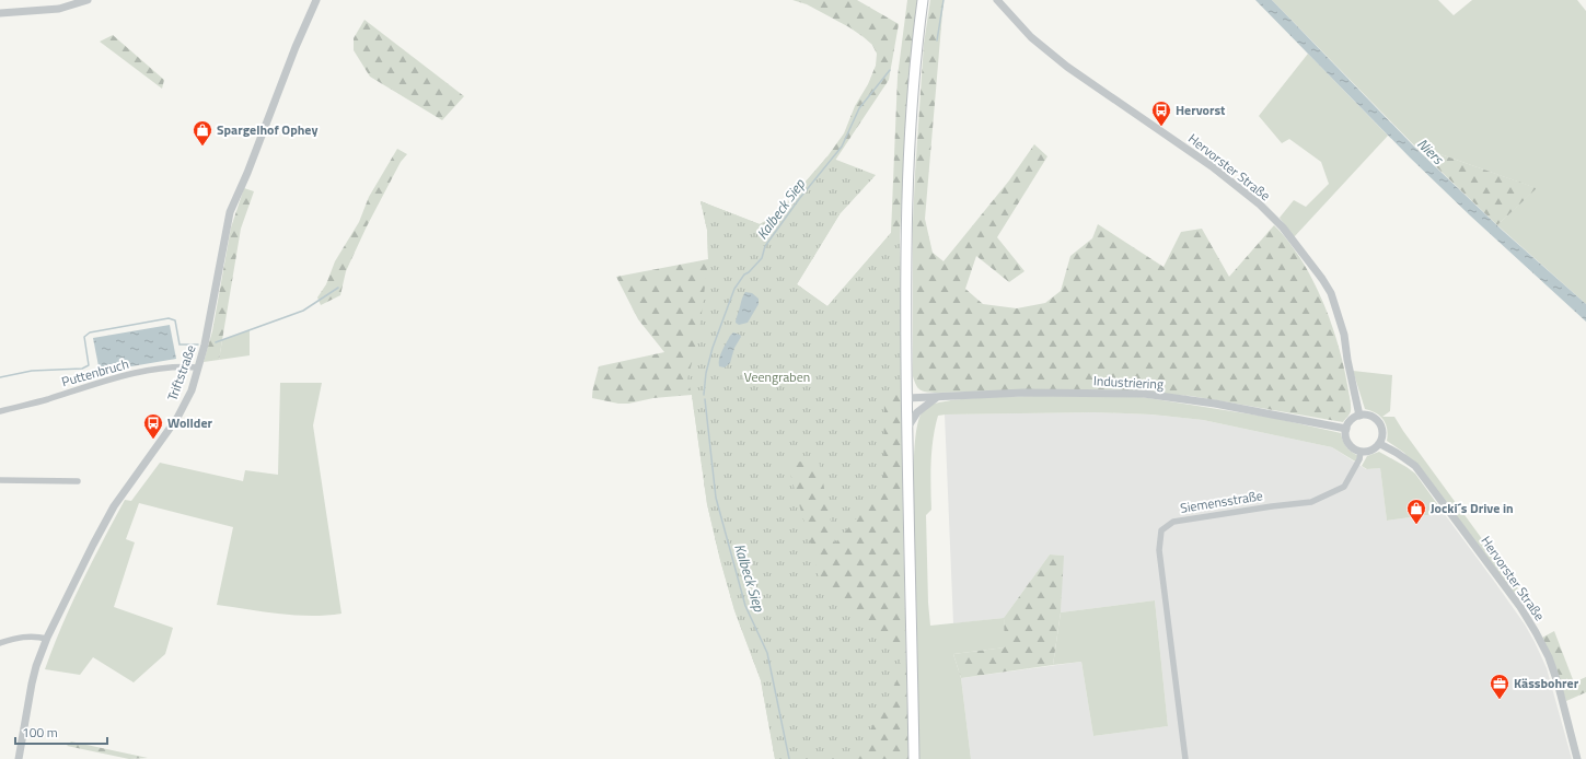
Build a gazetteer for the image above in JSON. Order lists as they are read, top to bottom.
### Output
{
  "streets": {
    "street": [
      "Hervorster Straße",
      "Puttenbruch",
      "Triftstraße",
      "Industriering",
      "Siemensstraße"
    ]
  },
  "crossings": [
    ["Hervorster Straße", "Industriering"],
    ["Hervorster Straße", "Siemensstraße"],
    ["Puttenbruch", "Triftstraße"],
    ["Industriering", "Siemensstraße"]
  ],
  "water": ["Niers", "Kalbeck Siep"],
  "parks": ["Veengraben"],
  "places": {
    "bus stop": ["Hervorst", "Wollder"],
    "shop": ["Spargelhof Ophey", "Jocki´s Drive in"],
    "office": ["Kässbohrer"]
  },
  "scale_bar": "100 m"
}
